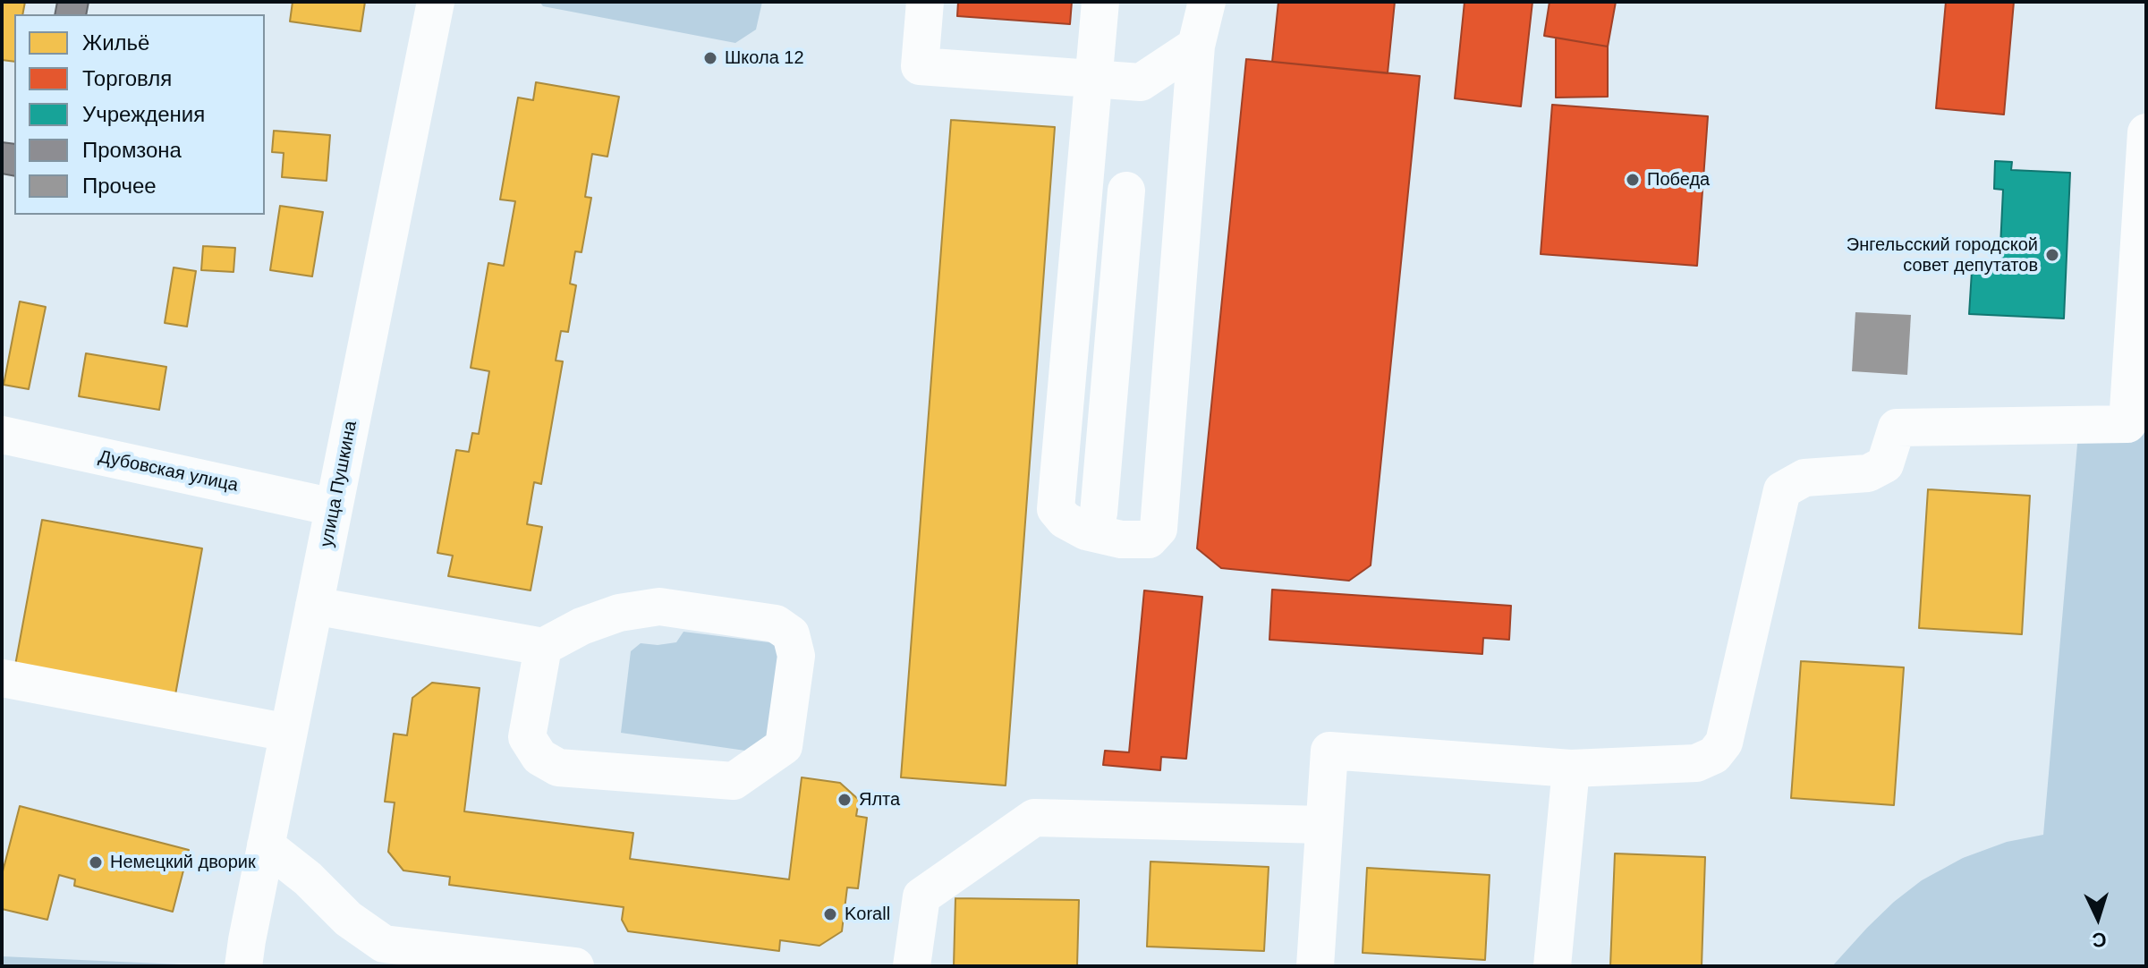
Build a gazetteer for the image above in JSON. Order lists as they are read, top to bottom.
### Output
{
  "streets": {
    "street": ["Дубовская улица", "улица Пушкина"]
  },
  "crossings": [
    ["Дубовская улица", "улица Пушкина"]
  ],
  "places": [
    "Школа 12",
    "Победа",
    "Энгельсский городской совет депутатов",
    "Ялта",
    "Немецкий дворик",
    "Korall"
  ],
  "legend": [
    "Жильё",
    "Торговля",
    "Учреждения",
    "Промзона",
    "Прочее"
  ],
  "north": "bottom"
}
